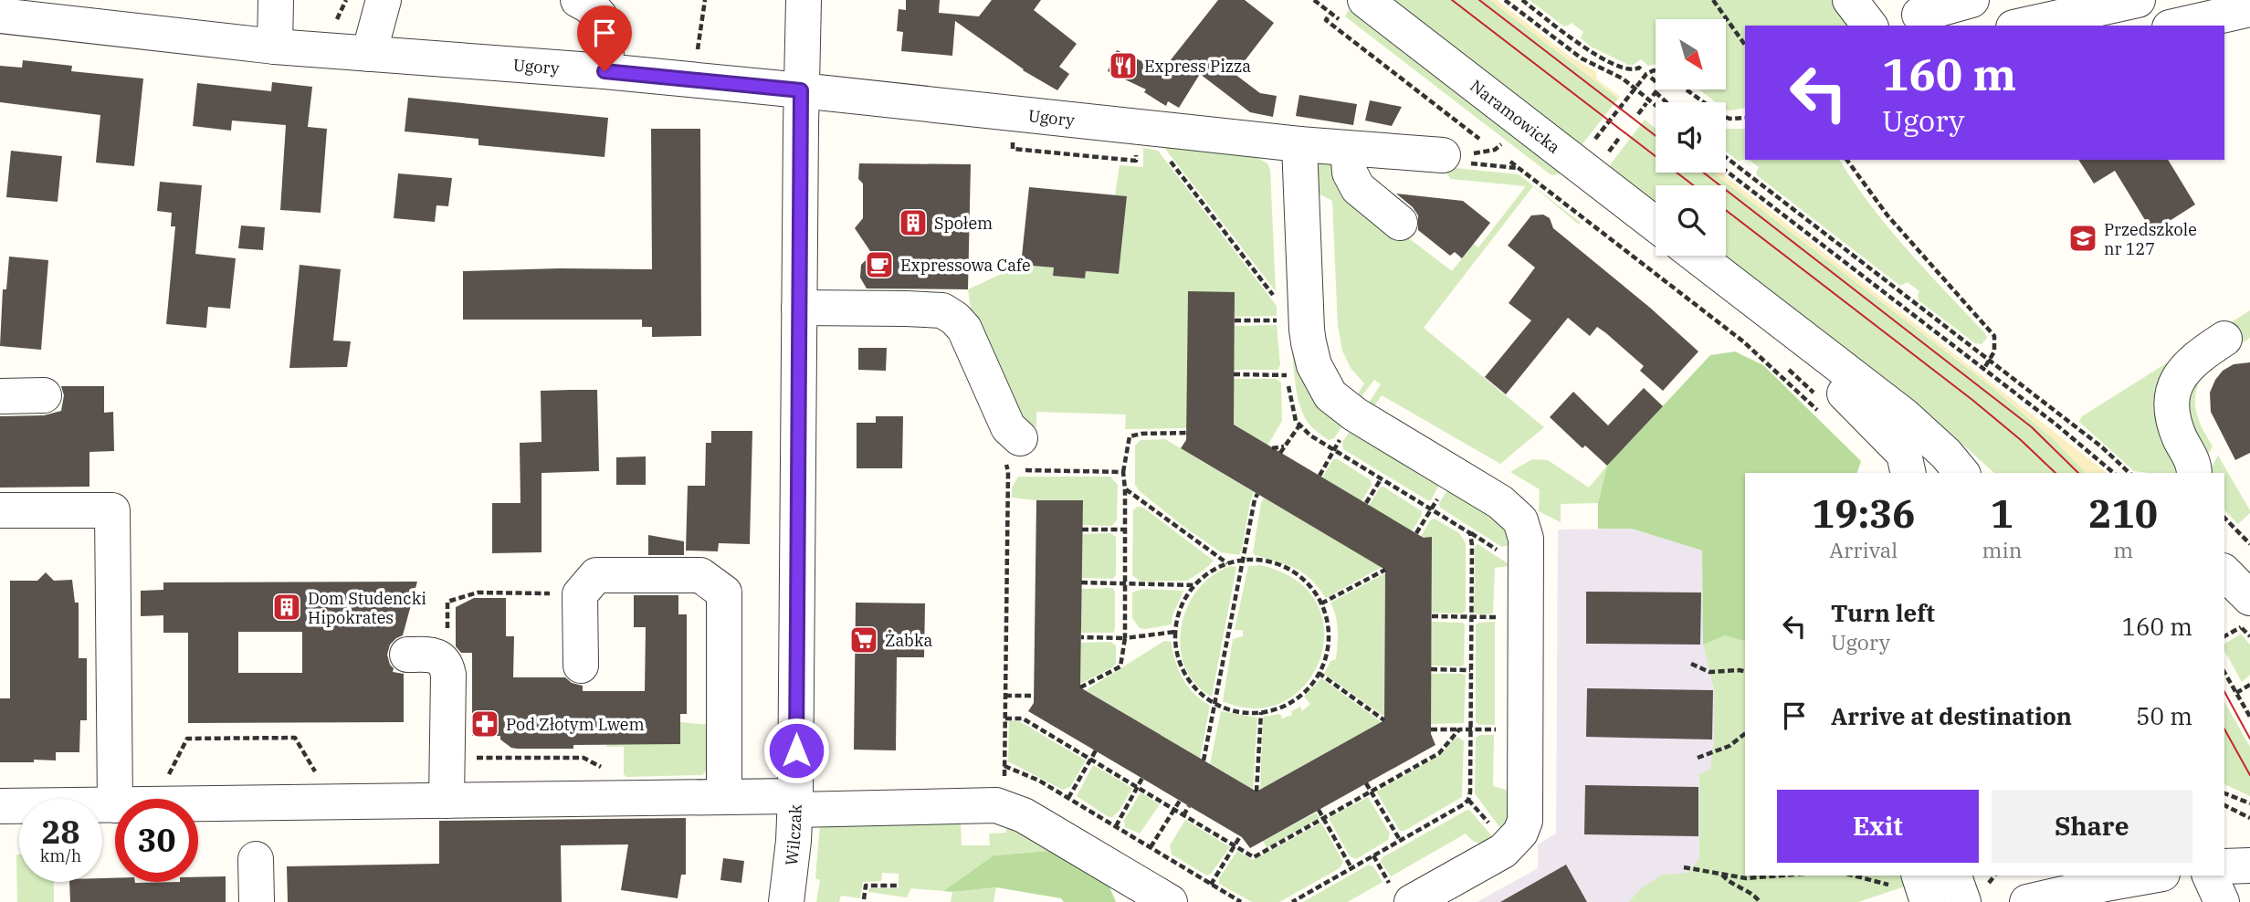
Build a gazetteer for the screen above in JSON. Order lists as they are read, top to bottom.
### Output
{
  "streets": {
    "street": ["Ugory", "Naramowicka", "Wilczak"]
  },
  "crossings": [
    ["Ugory", "Wilczak"]
  ],
  "places": {
    "restaurant": ["Express Pizza"],
    "building": ["Społem", "Dom Studencki Hipokrates"],
    "school or university": ["Przedszkole nr 127"],
    "cafe": ["Expressowa Cafe"],
    "supermarket": ["Żabka"],
    "pharmacy": ["Pod Złotym Lwem"]
  },
  "north": "bottom right",
  "page": {
    "turn": ["160 m", "Ugory"],
    "eta": [
      "19:36",
      "Arrival",
      "1",
      "min",
      "210",
      "m"
    ],
    "list": [
      {
        "name": "Turn left",
        "note": "Ugory",
        "value": "160 m"
      },
      {
        "name": "Arrive at destination",
        "value": "50 m"
      }
    ],
    "buttons": ["Exit", "Share"],
    "speed": "28 km/h",
    "limit": "30"
  }
}
